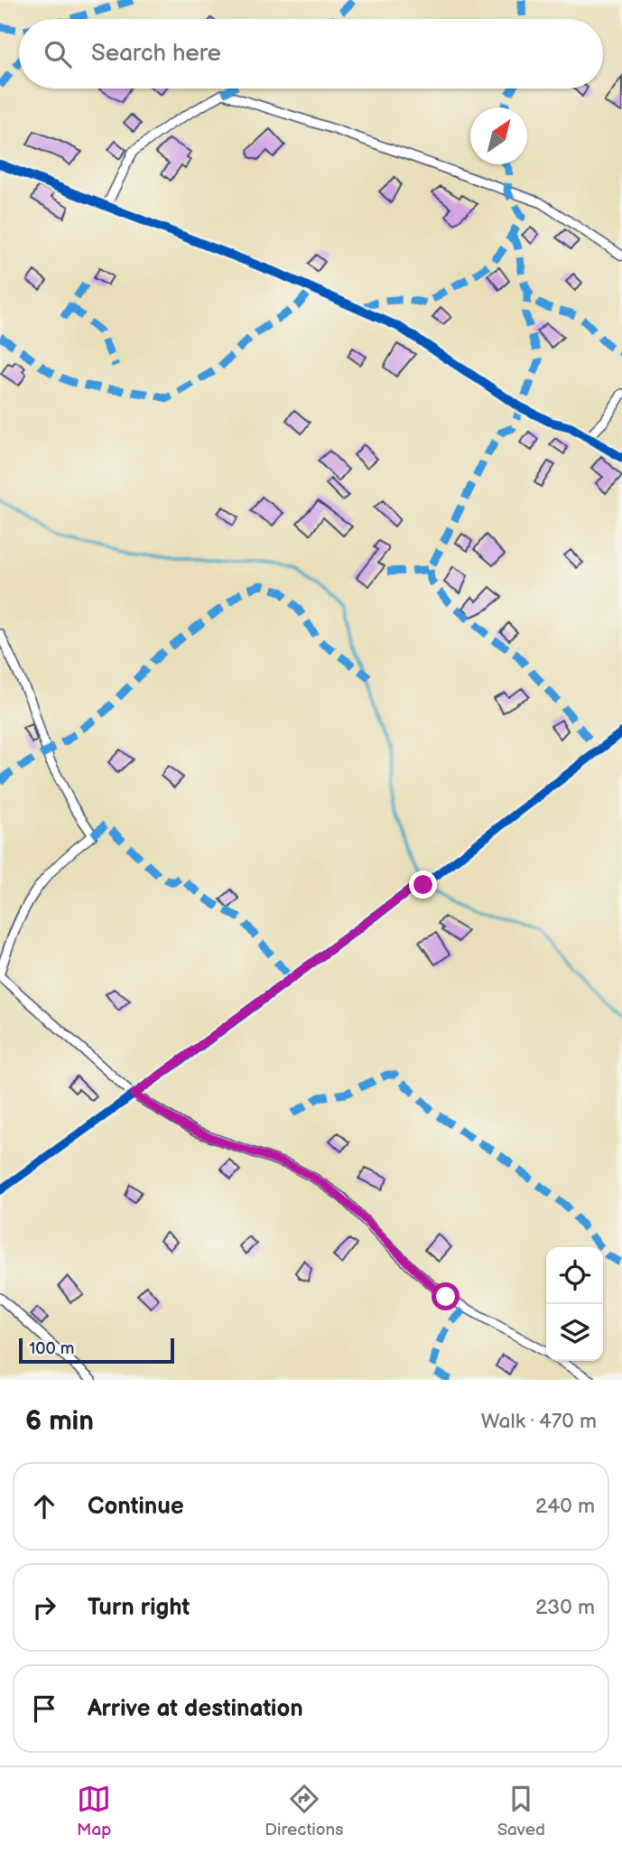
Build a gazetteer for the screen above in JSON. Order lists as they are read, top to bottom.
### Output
{
  "scale_bar": "100 m",
  "north": "top right",
  "page": {
    "search": "Search here",
    "scale": "100 m",
    "heading": ["6 min", "Walk · 470 m"],
    "list": [
      ["Continue", "240 m"],
      ["Turn right", "230 m"],
      "Arrive at destination"
    ],
    "nav": ["Map", "Directions", "Saved"]
  }
}
